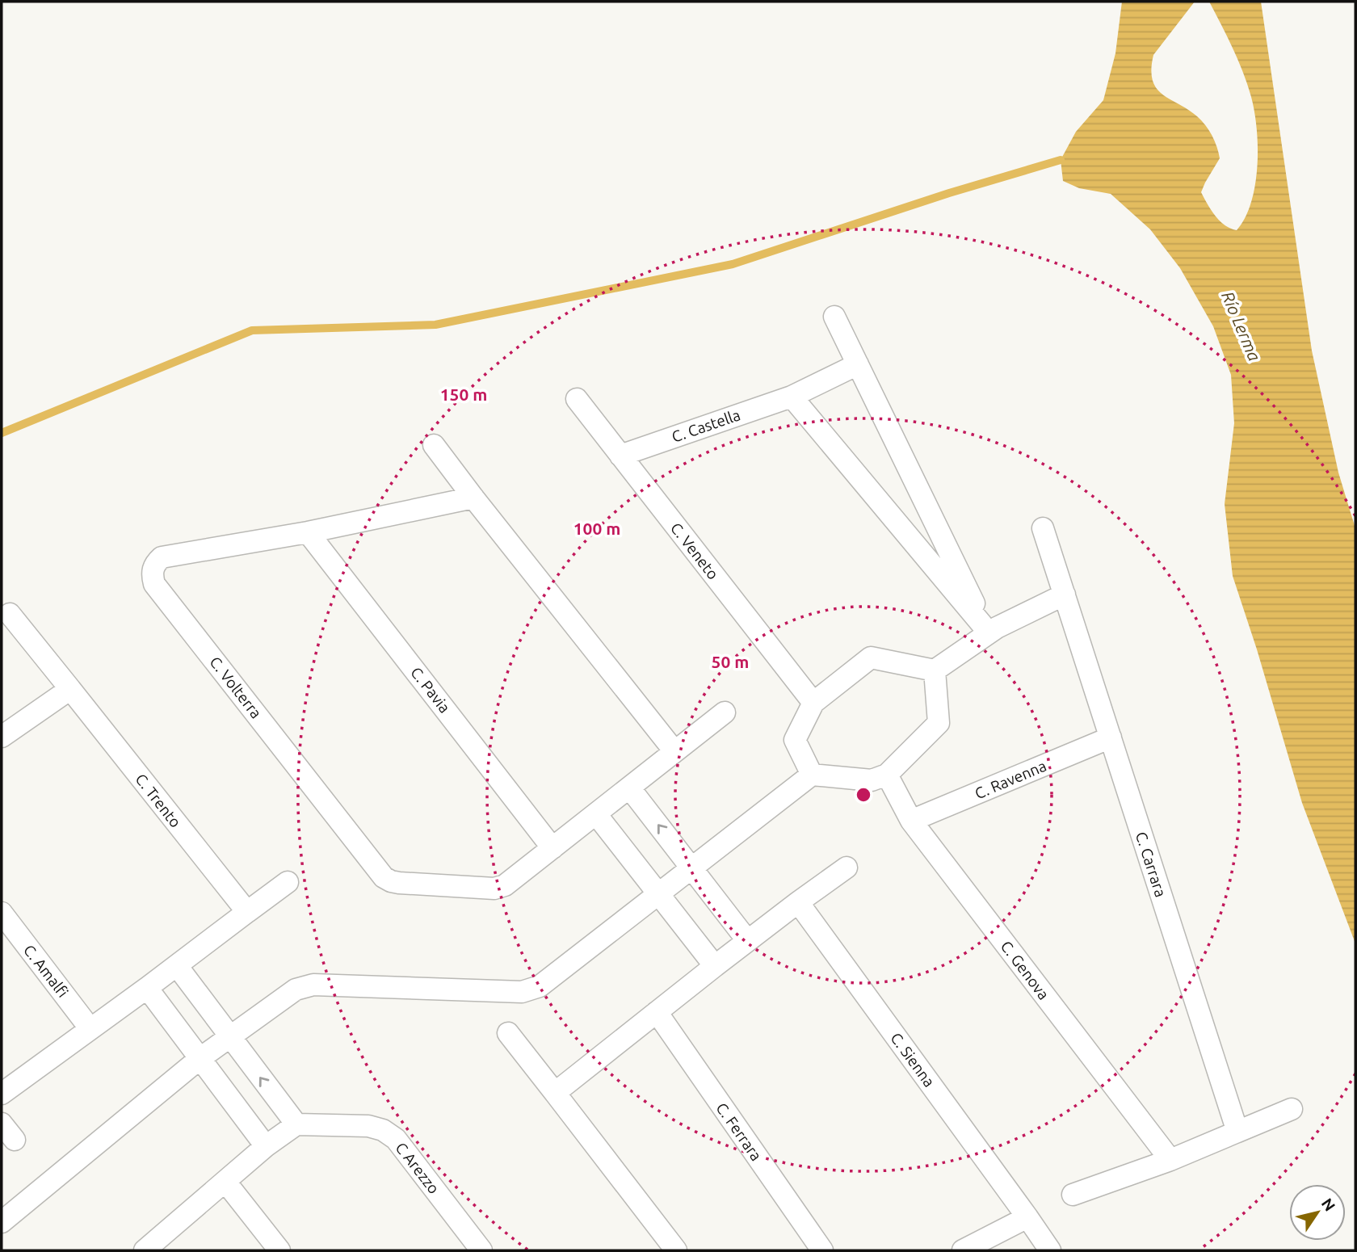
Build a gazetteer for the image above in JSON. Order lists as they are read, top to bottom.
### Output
{
  "streets": {
    "street": [
      "C. Castella",
      "C. Veneto",
      "C. Volterra",
      "C. Pavia",
      "C. Ravenna",
      "C. Trento",
      "C. Carrara",
      "C. Genova",
      "C. Amalfi",
      "C. Sienna",
      "C. Ferrara",
      "C Arezzo"
    ]
  },
  "crossings": [
    ["C. Castella", "C. Veneto"],
    ["C. Veneto", "C. Genova"],
    ["C. Volterra", "C. Pavia"],
    ["C. Ravenna", "C. Carrara"],
    ["C. Ravenna", "C. Genova"]
  ],
  "water": ["Río Lerma"],
  "north": "top right",
  "rings": ["150 m", "100 m", "50 m"]
}
